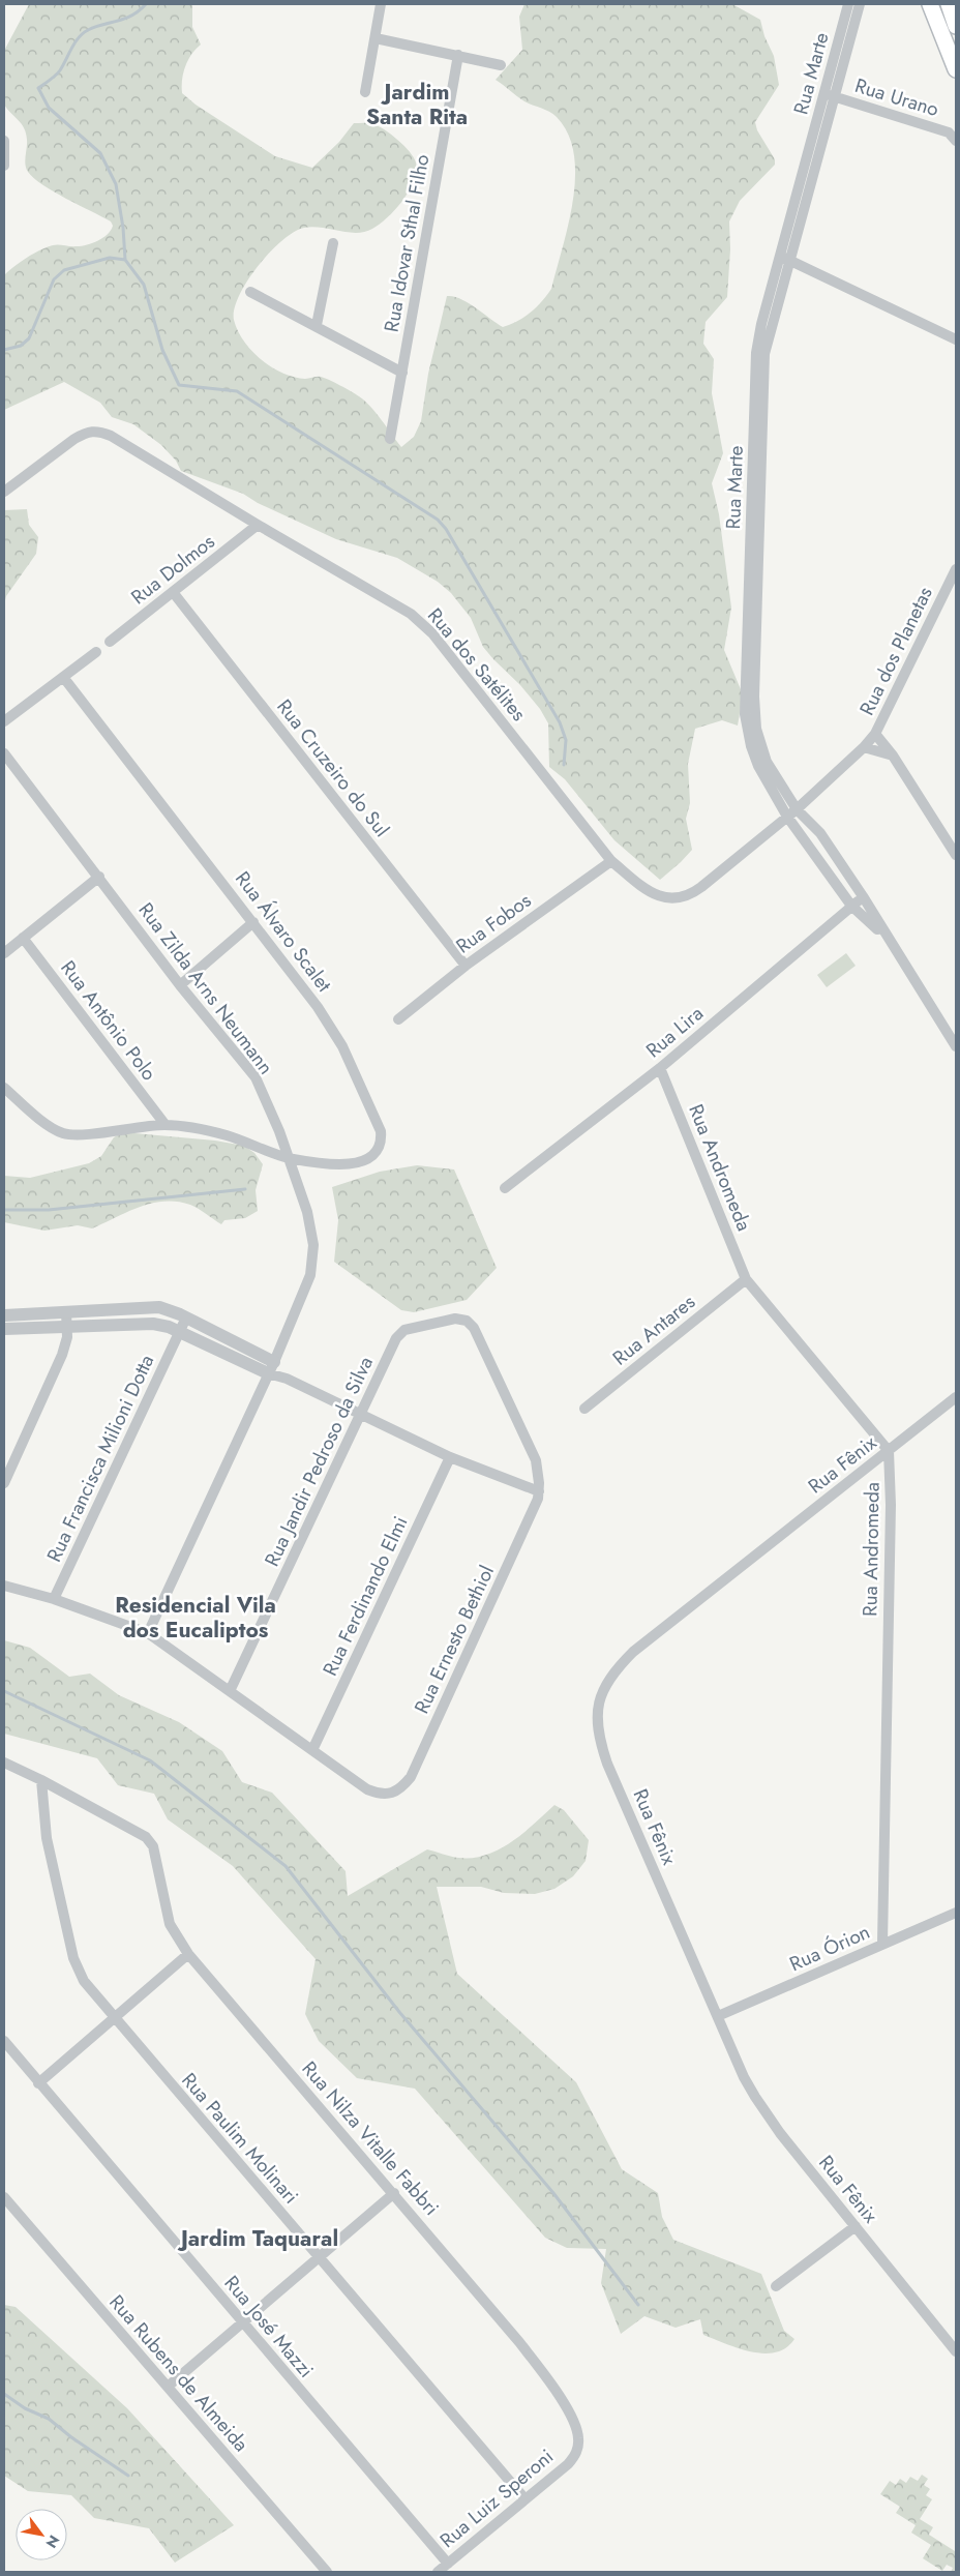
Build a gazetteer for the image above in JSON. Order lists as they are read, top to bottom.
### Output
{
  "streets": {
    "street": [
      "Rua Marte",
      "Rua Urano",
      "Rua Idovar Sthal Filho",
      "Rua Dolmos",
      "Rua dos Planetas",
      "Rua dos Satélites",
      "Rua Cruzeiro do Sul",
      "Rua Fobos",
      "Rua Álvaro Scalet",
      "Rua Zilda Arns Neumann",
      "Rua Antônio Polo",
      "Rua Lira",
      "Rua Andromeda",
      "Rua Antares",
      "Rua Francisca Milioni Dotta",
      "Rua Jandir Pedroso da Silva",
      "Rua Fênix",
      "Rua Ferdinando Elmi",
      "Rua Ernesto Bethiol",
      "Rua Órion",
      "Rua Paulim Molinari",
      "Rua Nilza Vitalle Fabbri",
      "Rua José Mazzi",
      "Rua Rubens de Almeida",
      "Rua Luiz Speroni"
    ]
  },
  "crossings": [
    ["Rua Marte", "Rua Urano"],
    ["Rua Marte", "Rua dos Satélites"],
    ["Rua Marte", "Rua Lira"],
    ["Rua Dolmos", "Rua dos Satélites"],
    ["Rua Dolmos", "Rua Cruzeiro do Sul"],
    ["Rua dos Planetas", "Rua dos Satélites"],
    ["Rua dos Satélites", "Rua Fobos"],
    ["Rua Cruzeiro do Sul", "Rua Fobos"],
    ["Rua Álvaro Scalet", "Rua Zilda Arns Neumann"],
    ["Rua Álvaro Scalet", "Rua Antônio Polo"],
    ["Rua Lira", "Rua Andromeda"],
    ["Rua Andromeda", "Rua Antares"],
    ["Rua Andromeda", "Rua Fênix"],
    ["Rua Andromeda", "Rua Órion"],
    ["Rua Jandir Pedroso da Silva", "Rua Ernesto Bethiol"],
    ["Rua Fênix", "Rua Órion"],
    ["Rua Ferdinando Elmi", "Rua Ernesto Bethiol"],
    ["Rua Paulim Molinari", "Rua Nilza Vitalle Fabbri"],
    ["Rua Paulim Molinari", "Rua Luiz Speroni"],
    ["Rua Nilza Vitalle Fabbri", "Rua Luiz Speroni"],
    ["Rua José Mazzi", "Rua Luiz Speroni"]
  ],
  "districts": ["Jardim Santa Rita", "Residencial Vila dos Eucaliptos", "Jardim Taquaral"],
  "north": "bottom right"
}
